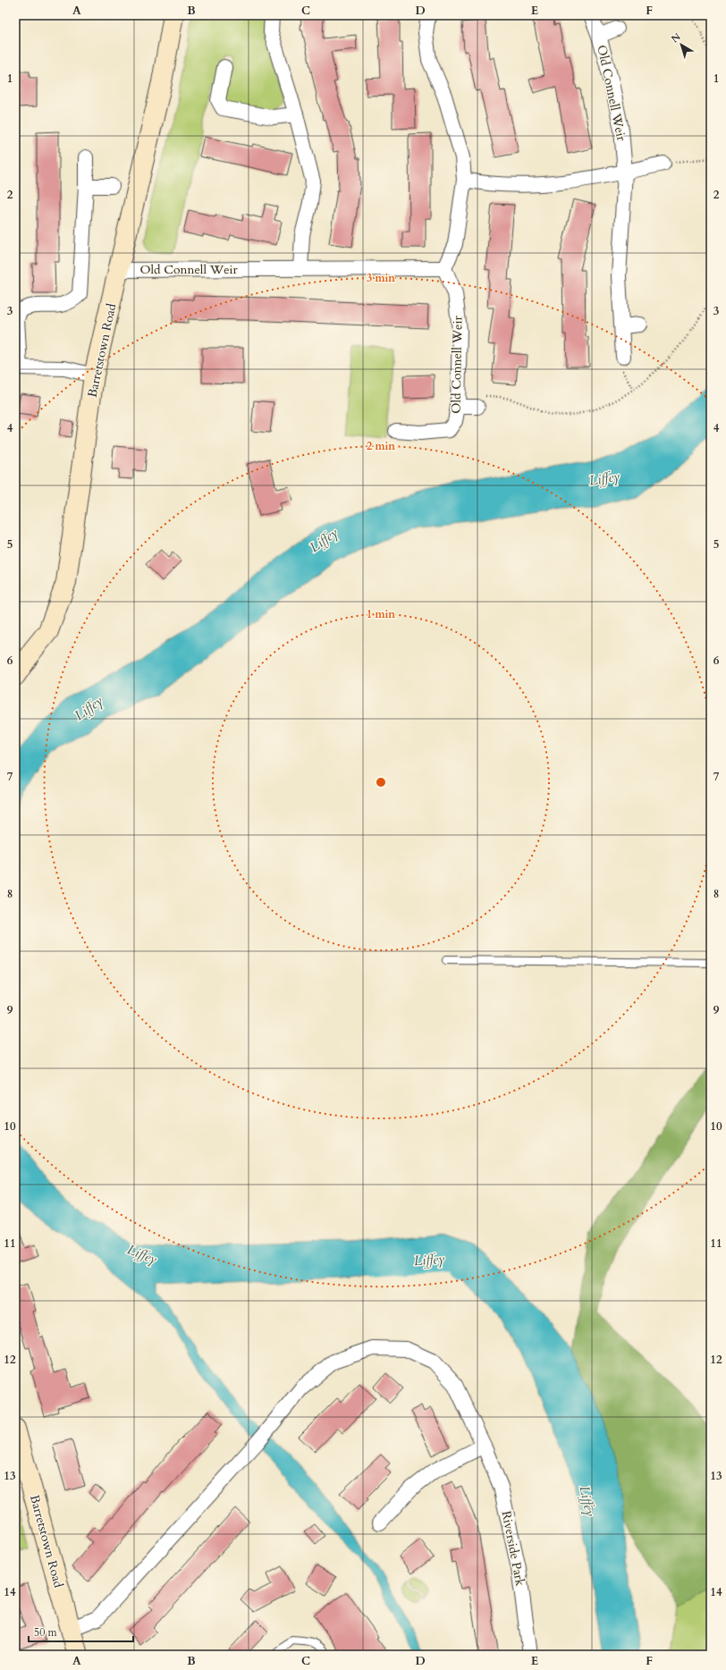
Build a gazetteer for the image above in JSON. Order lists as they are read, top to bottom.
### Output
{
  "streets": {
    "street": ["Old Connell Weir", "Barretstown Road", "Riverside Park"]
  },
  "crossings": [
    ["Old Connell Weir", "Barretstown Road"],
    ["Barretstown Road", "Riverside Park"]
  ],
  "water": ["Liffey"],
  "scale_bar": "50 m",
  "north": "top left",
  "grid": {
    "columns": [
      "A",
      "B",
      "C",
      "D",
      "E",
      "F"
    ],
    "rows": [
      "1",
      "2",
      "3",
      "4",
      "5",
      "6",
      "7",
      "8",
      "9",
      "10",
      "11",
      "12",
      "13",
      "14"
    ]
  },
  "rings": ["3 min", "2 min", "1 min"]
}
